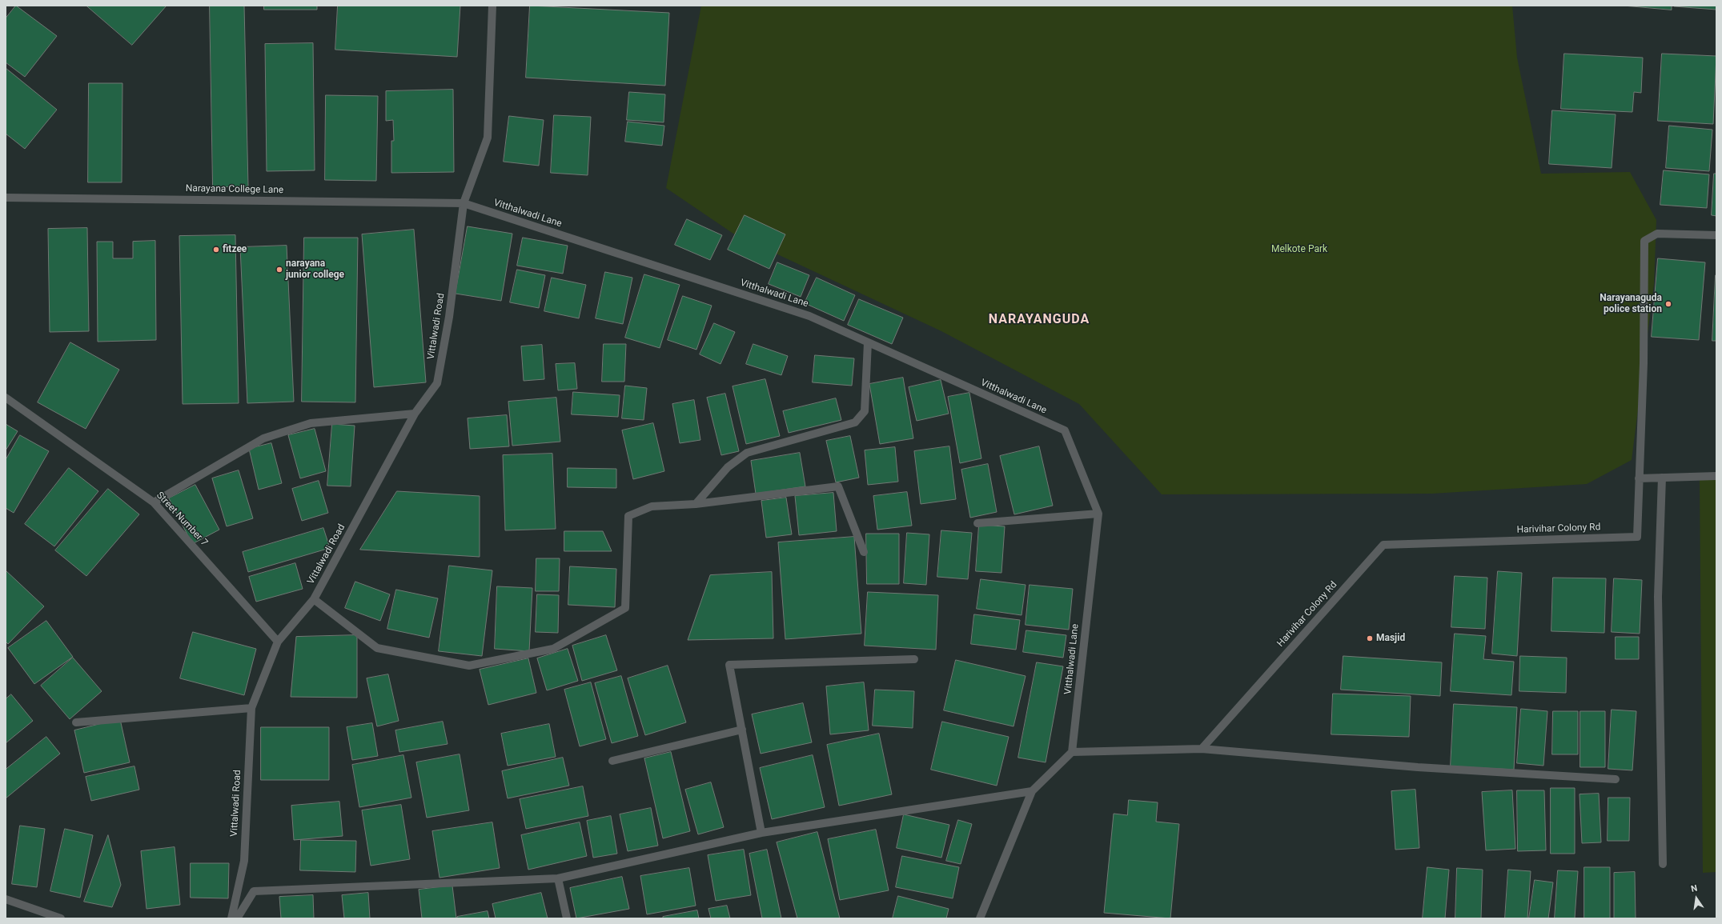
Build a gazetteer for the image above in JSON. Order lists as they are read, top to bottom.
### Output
{
  "streets": {
    "street": [
      "Narayana College Lane",
      "Vitthalwadi Lane",
      "Vittalwadi Road",
      "Street Number 7",
      "Harivihar Colony Rd"
    ]
  },
  "crossings": [
    ["Narayana College Lane", "Vitthalwadi Lane"],
    ["Narayana College Lane", "Vittalwadi Road"],
    ["Vitthalwadi Lane", "Vittalwadi Road"],
    ["Vittalwadi Road", "Street Number 7"]
  ],
  "districts": ["NARAYANGUDA"],
  "parks": ["Melkote Park"],
  "places": [
    "fitzee",
    "narayana junior college",
    "Narayanaguda police station",
    "Masjid"
  ],
  "north": "top"
}
